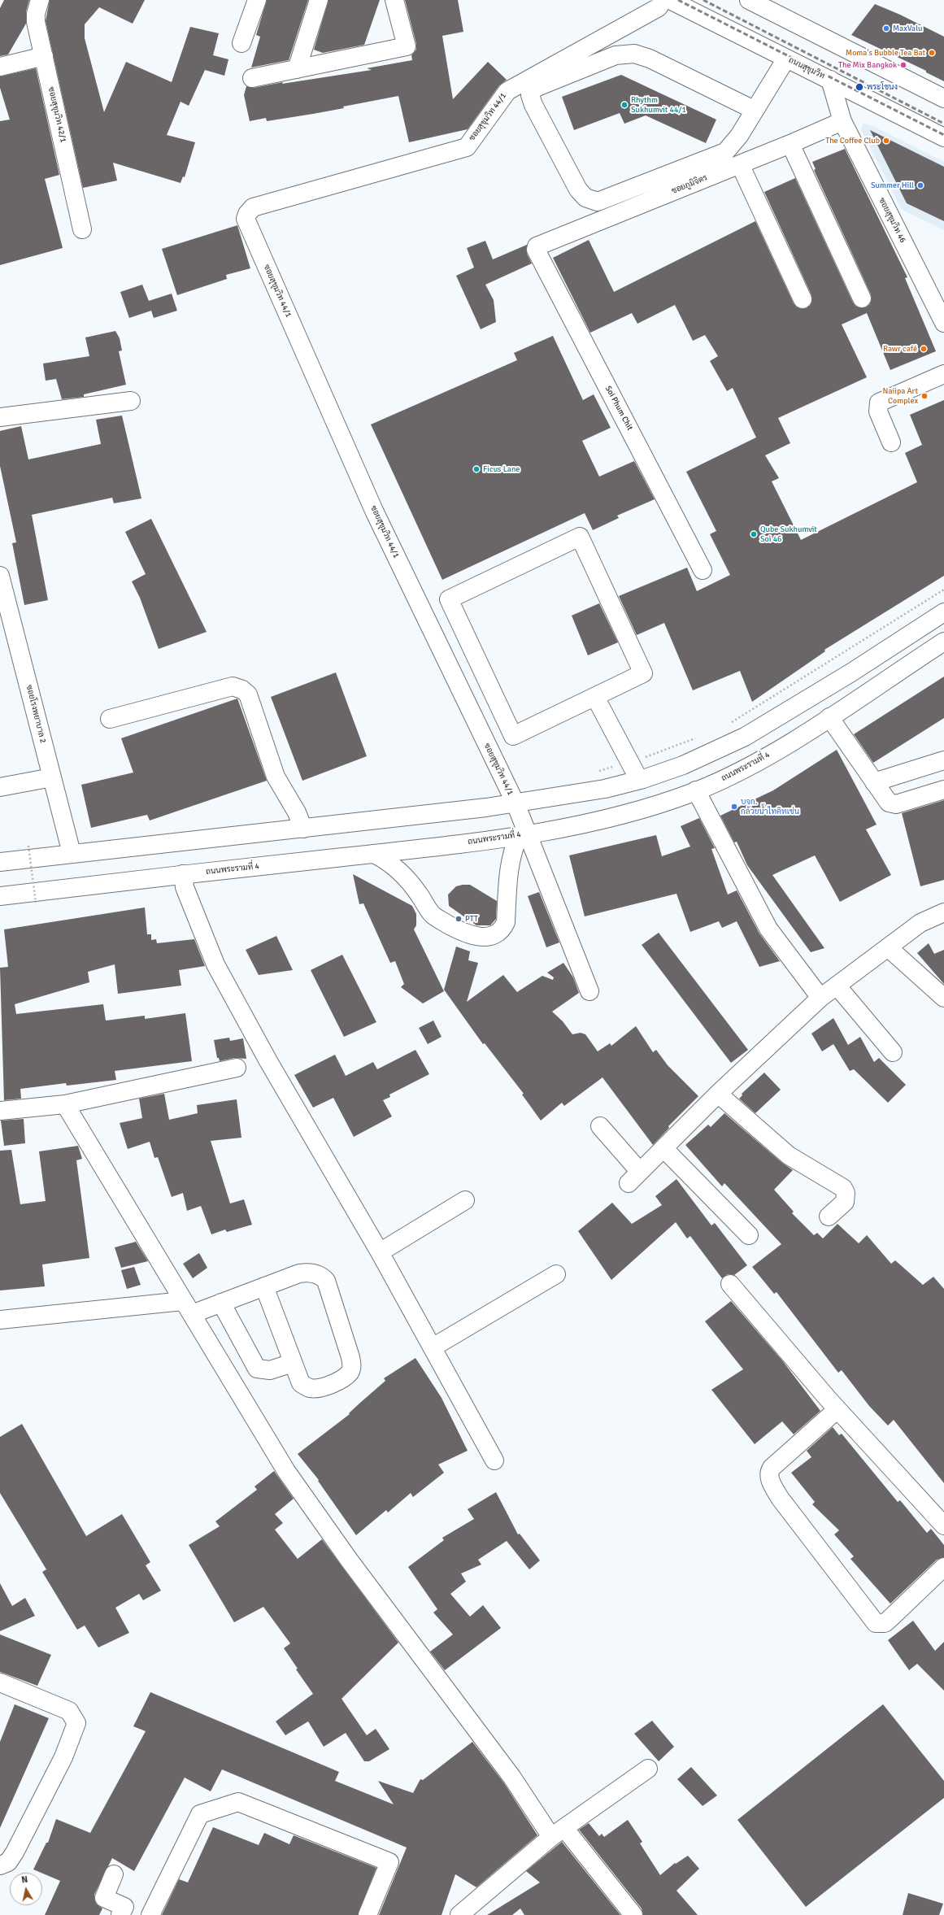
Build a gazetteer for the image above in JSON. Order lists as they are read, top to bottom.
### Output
{
  "streets": {
    "street": [
      "ถนนสุขุมวิท",
      "ซอยสุขุมวิท 42/1",
      "ซอยสุขุมวิท 44/1",
      "ซอยภูมิจิตร",
      "ซอยสุขุมวิท 46",
      "Soi Phum Chit",
      "ซอยโรงพยาบาล 2",
      "ถนนพระรามที่ 4"
    ]
  },
  "crossings": [
    ["ถนนสุขุมวิท", "ซอยสุขุมวิท 46"],
    ["ซอยภูมิจิตร", "ซอยสุขุมวิท 46"],
    ["ซอยภูมิจิตร", "Soi Phum Chit"]
  ],
  "places": [
    "MaxValu",
    "Moma's Bubble Tea Bat",
    "The Mix Bangkok",
    "พระโขนง",
    "Rhythm Sukhumvit 44/1",
    "The Coffee Club",
    "Summer Hill",
    "Rawr café",
    "Naiipa Art Complex",
    "Ficus Lane",
    "Qube Sukhumvit Soi 46",
    "บจก. กล้วยน้ำไทคิทเช่น",
    "PTT"
  ],
  "north": "top"
}
